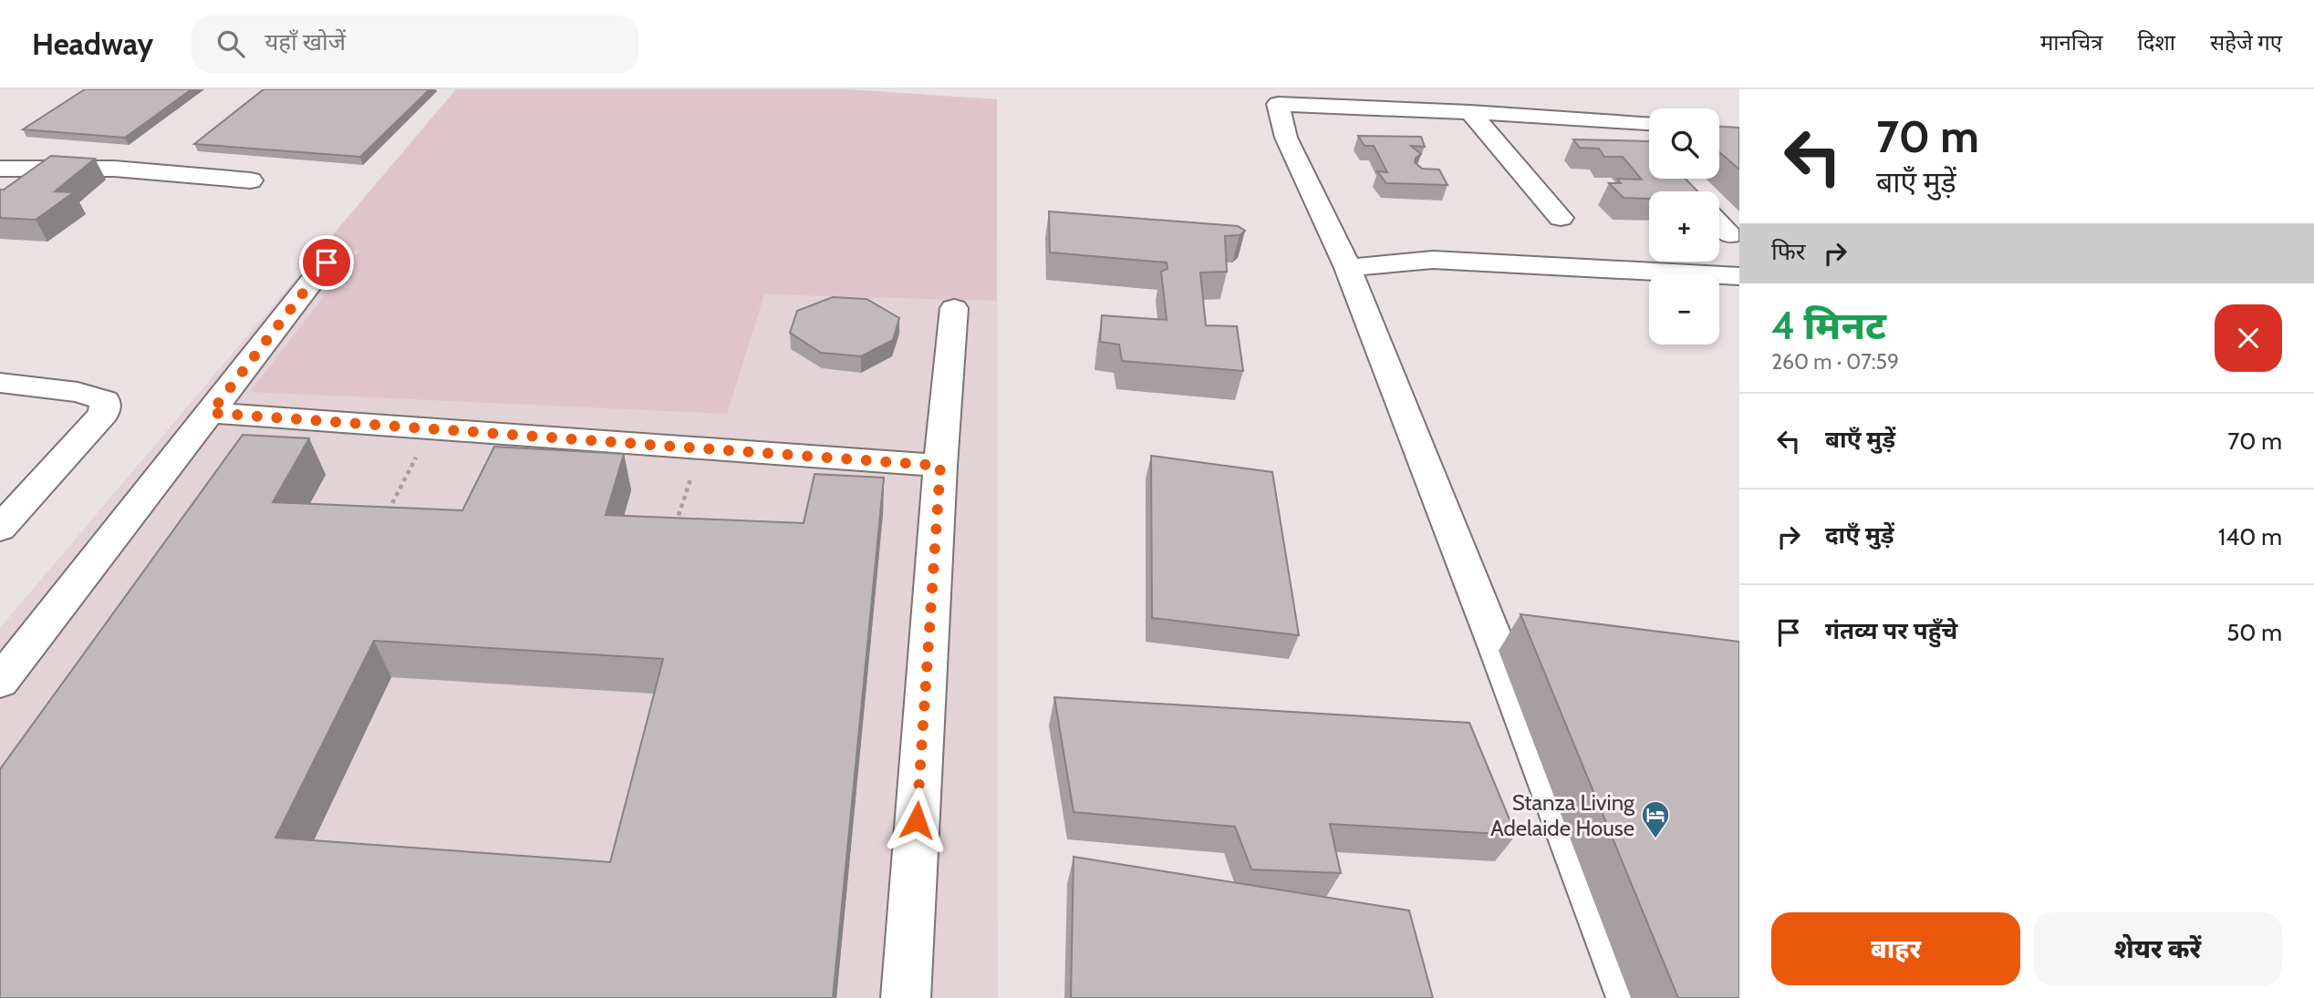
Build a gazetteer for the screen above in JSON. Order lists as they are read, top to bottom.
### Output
{
  "places": {
    "hotel": ["Stanza Living Adelaide House"]
  },
  "page": {
    "header": "Headway",
    "search": "यहाँ खोजें",
    "nav": ["मानचित्र", "दिशा", "सहेजे गए"],
    "turn": ["70 m", "बाएँ मुड़ें"],
    "map_buttons": ["+", "−"],
    "then": "फिर",
    "heading": ["4 मिनट", "260 m · 07:59"],
    "list": [
      {
        "name": "बाएँ मुड़ें",
        "value": "70 m"
      },
      {
        "name": "दाएँ मुड़ें",
        "value": "140 m"
      },
      {
        "name": "गंतव्य पर पहुँचे",
        "value": "50 m"
      }
    ],
    "buttons": ["बाहर", "शेयर करें"]
  }
}
